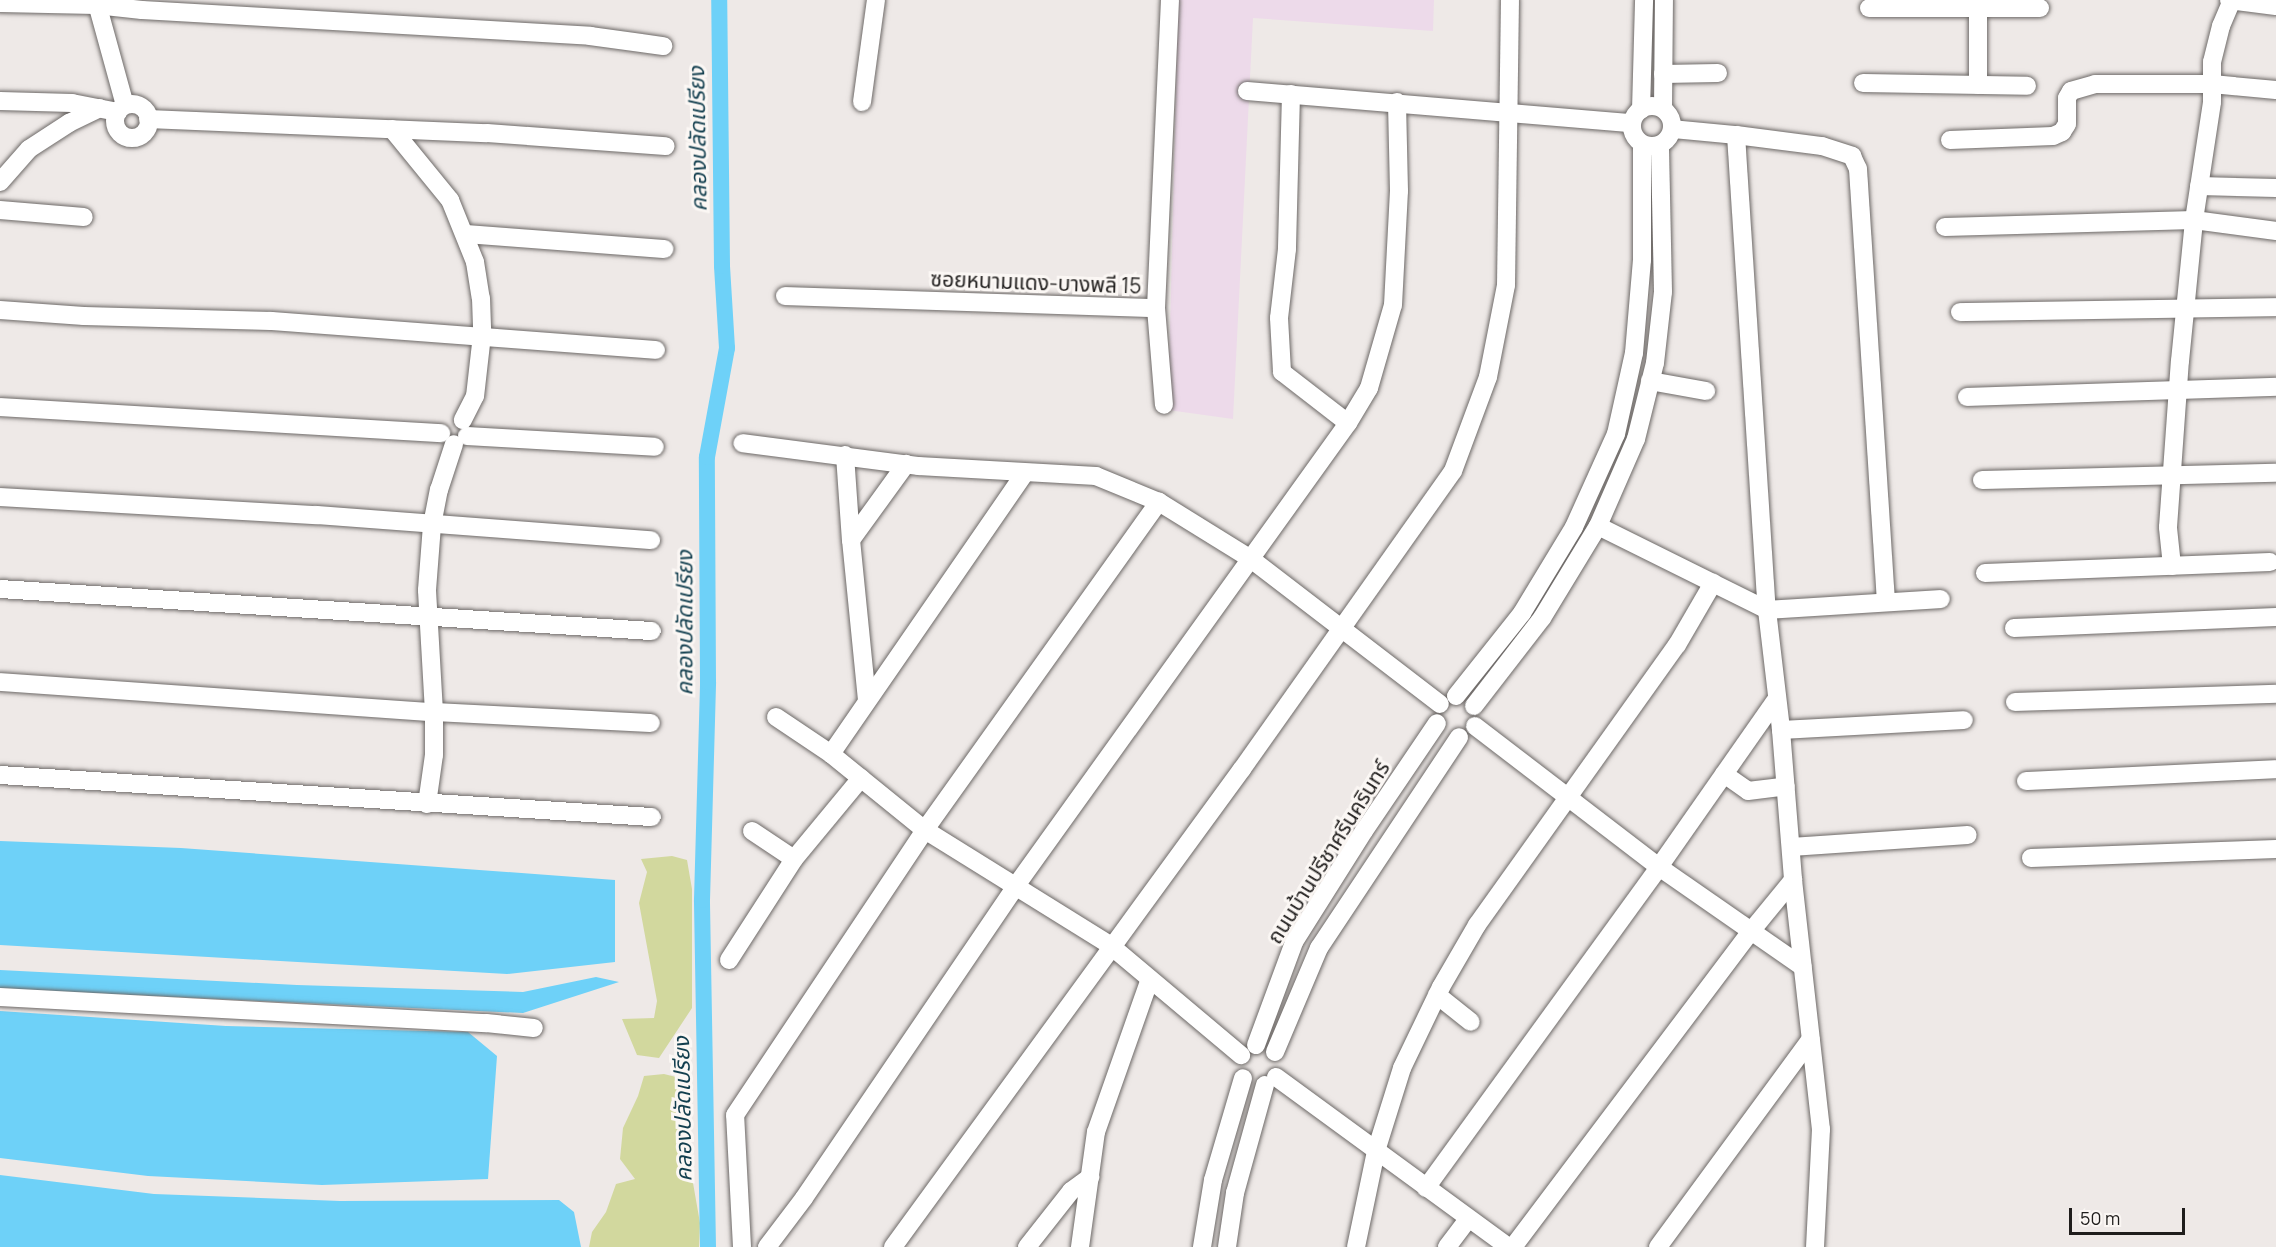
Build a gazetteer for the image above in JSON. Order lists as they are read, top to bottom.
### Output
{
  "streets": {
    "street": ["ซอยหนามแดง-บางพลี 15", "ถนนบ้านปรีชาศรีนครินทร์"]
  },
  "water": ["คลองปลัดเปรียง"],
  "scale_bar": "50 m"
}
